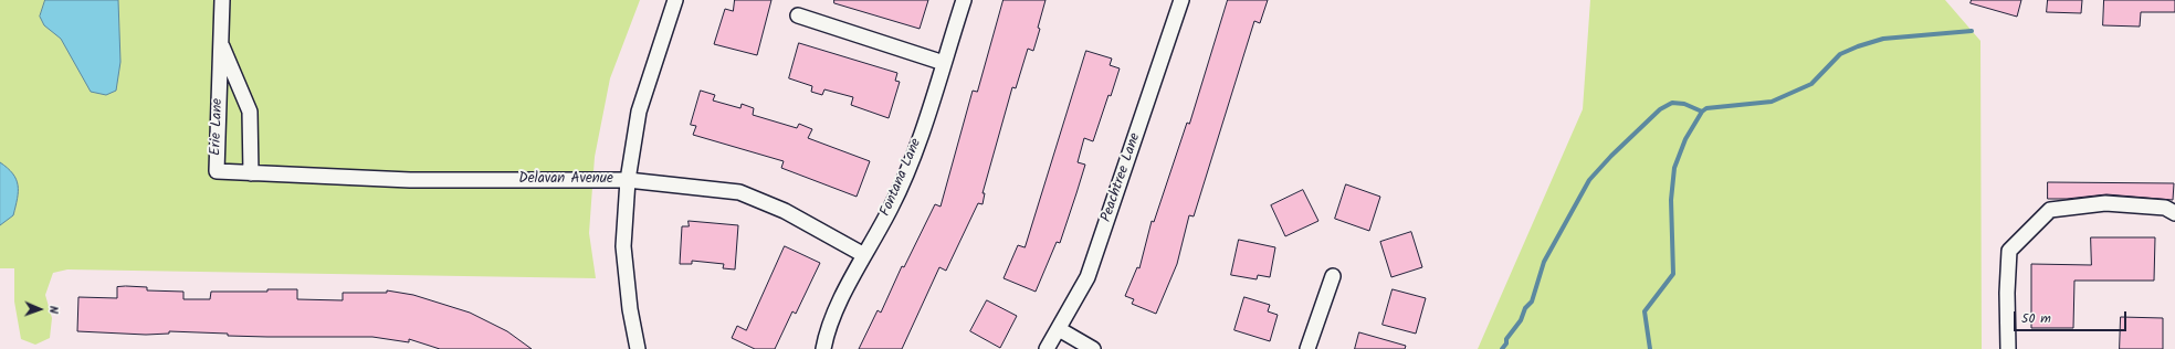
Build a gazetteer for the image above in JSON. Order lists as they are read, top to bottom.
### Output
{
  "streets": {
    "street": [
      "Erie Lane",
      "Fontana Lane",
      "Peachtree Lane",
      "Delavan Avenue"
    ]
  },
  "crossings": [
    ["Erie Lane", "Delavan Avenue"],
    ["Fontana Lane", "Delavan Avenue"]
  ],
  "scale_bar": "50 m",
  "north": "right"
}
